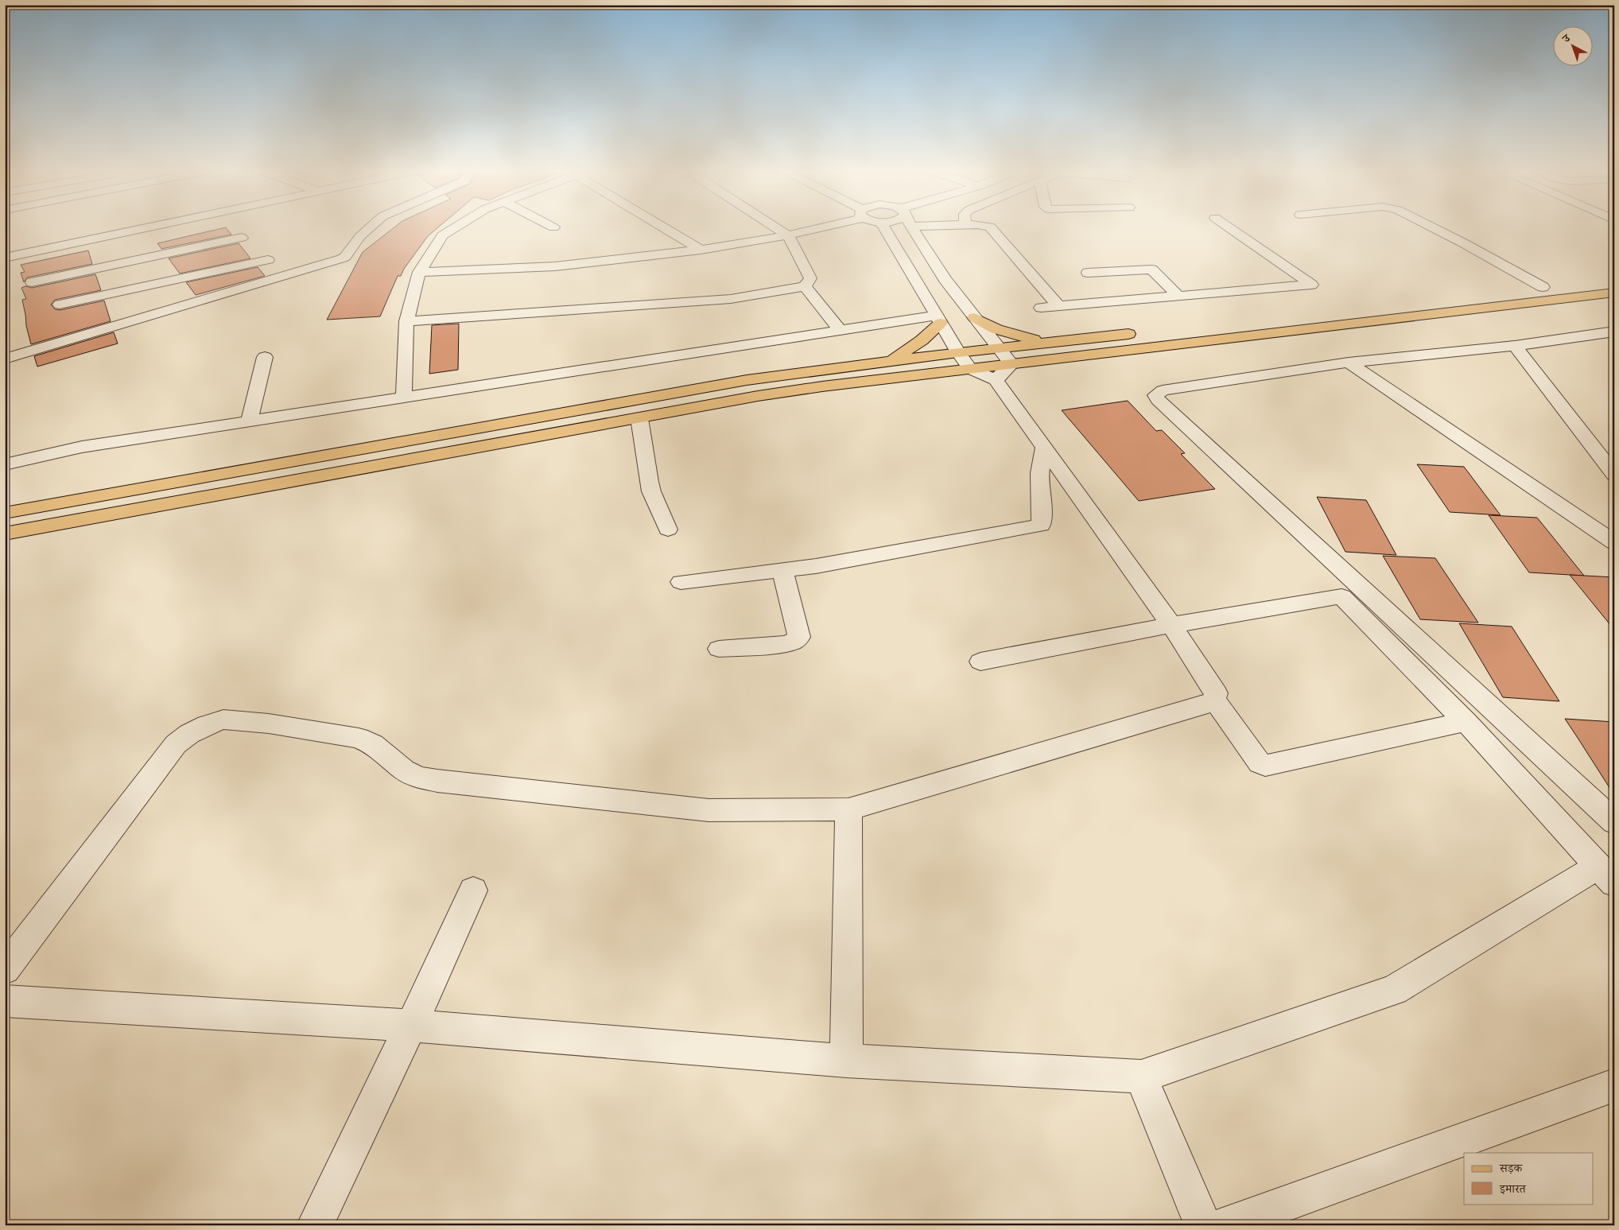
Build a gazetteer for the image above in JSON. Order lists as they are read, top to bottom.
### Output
{
  "legend": ["सड़क", "इमारत"],
  "north": "top left"
}
